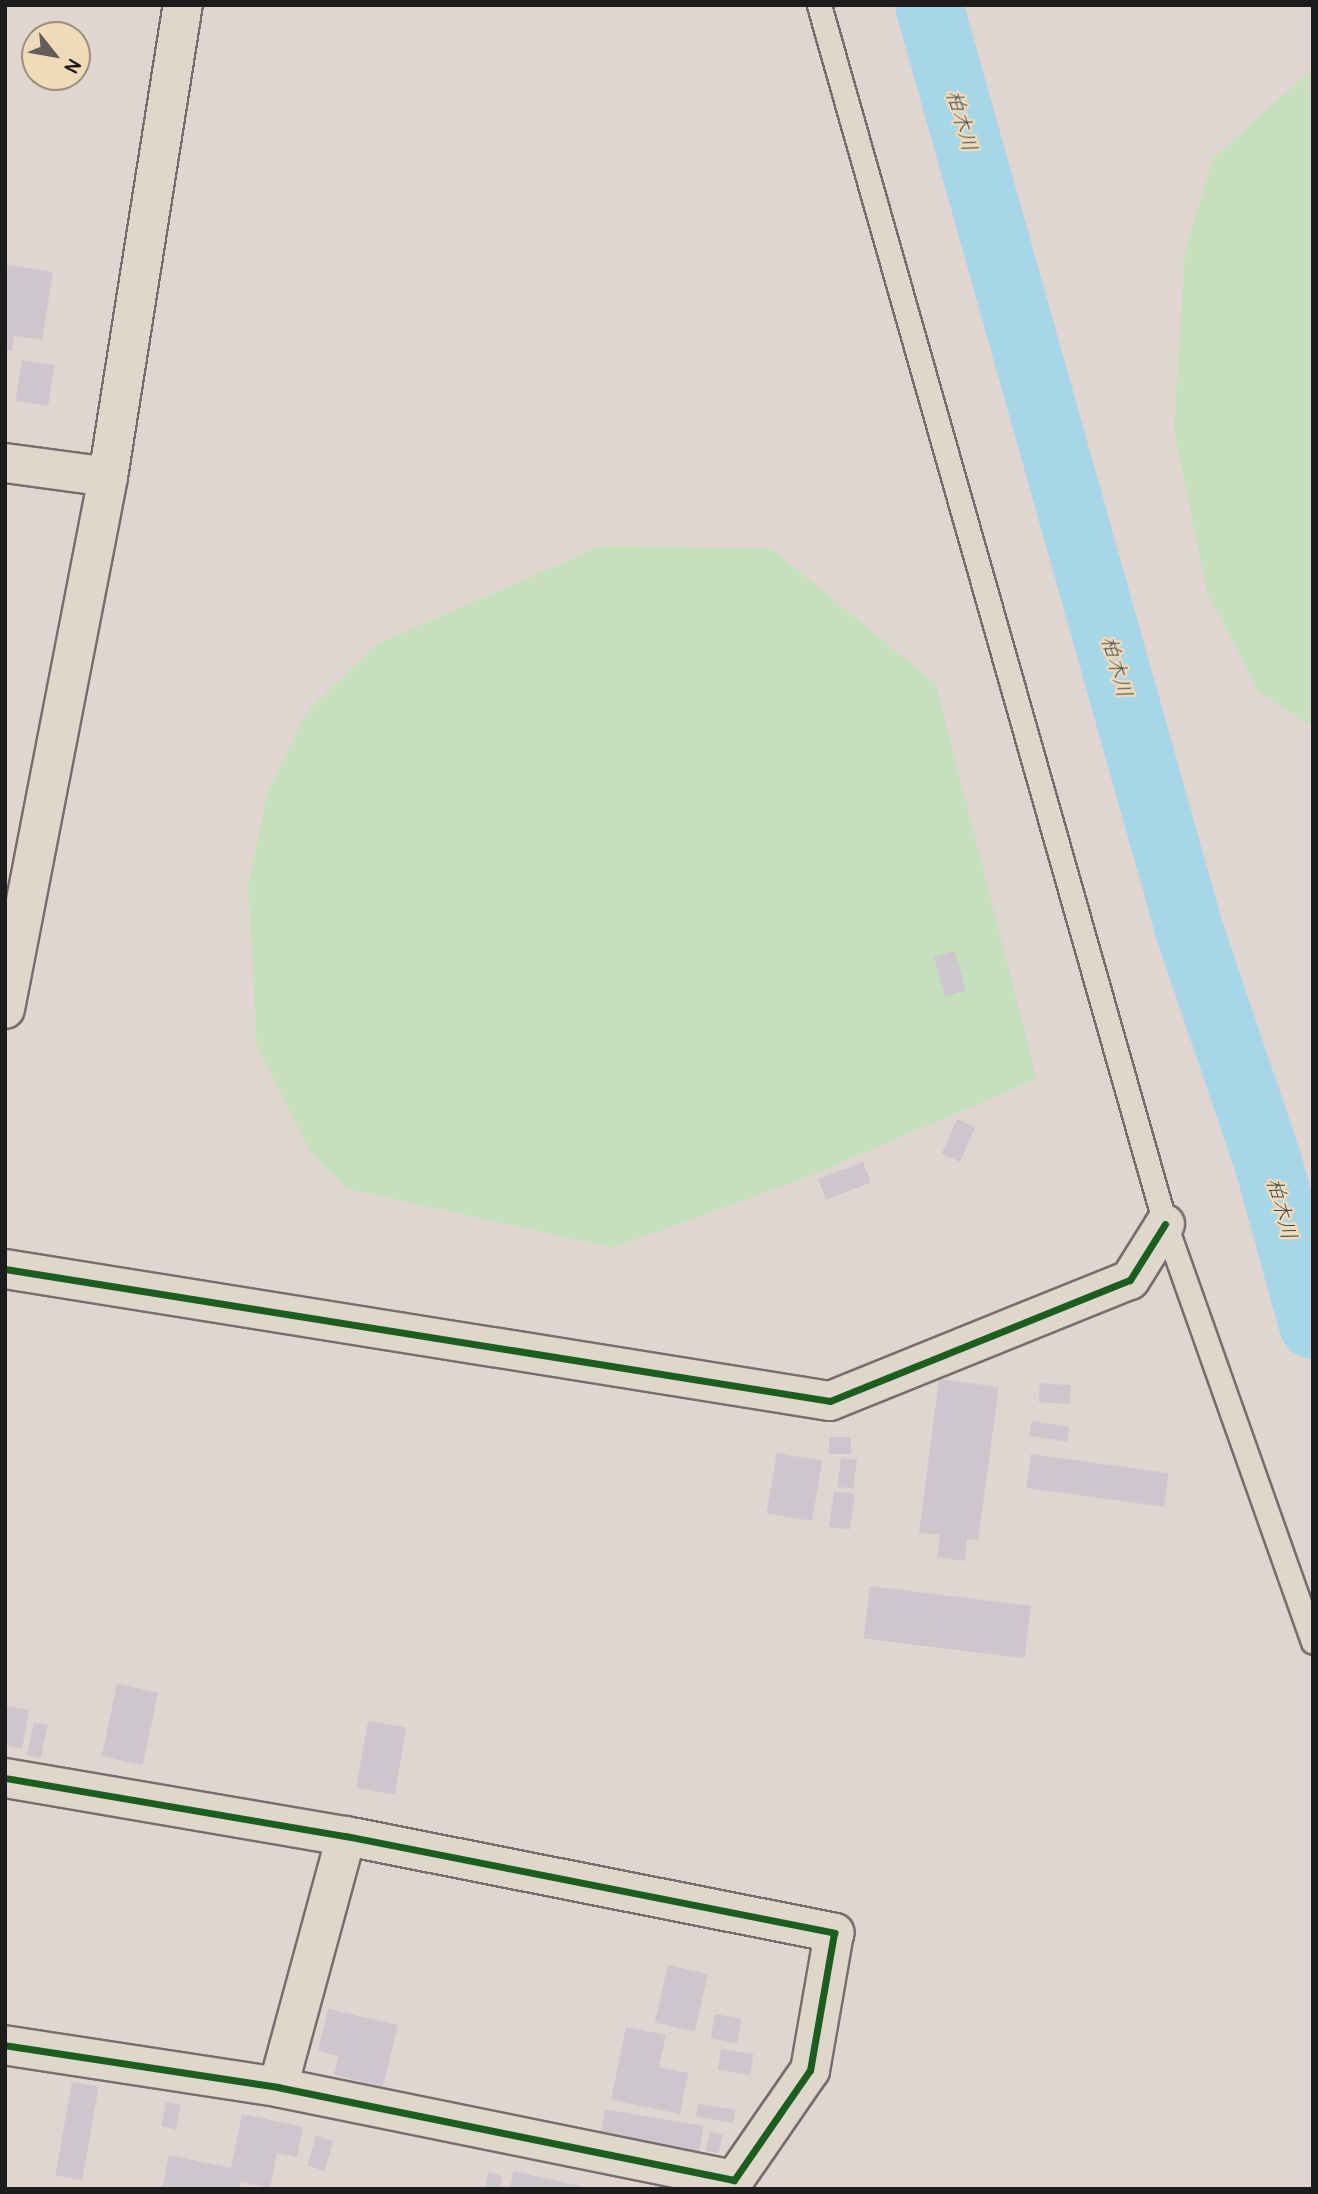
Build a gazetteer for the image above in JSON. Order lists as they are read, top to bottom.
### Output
{
  "water": ["柏木川"],
  "north": "bottom right"
}
